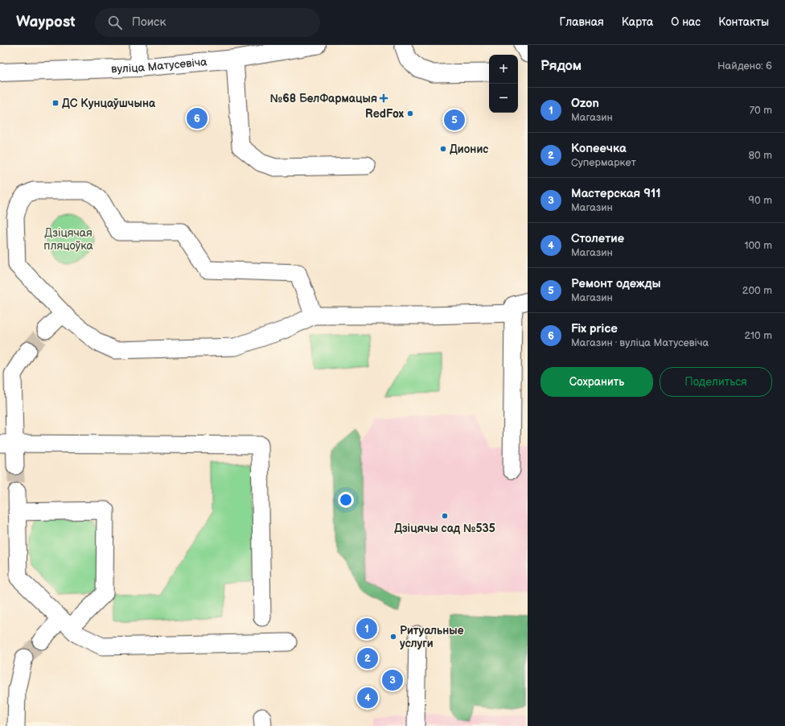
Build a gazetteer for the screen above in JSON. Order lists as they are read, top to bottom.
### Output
{
  "streets": {
    "main road": ["вуліца Матусевіча"]
  },
  "parks": ["Дзіцячая пляцоўка"],
  "places": {
    "health": ["№68 БелФармацыя"],
    "transit": ["ДС Кунцаўшчына"],
    "other": [
      "RedFox",
      "Дионис",
      "Дзіцячы сад №535",
      "Ритуальные услуги"
    ]
  },
  "page": {
    "header": "Waypost",
    "search": "Поиск",
    "nav": [
      "Главная",
      "Карта",
      "О нас",
      "Контакты"
    ],
    "heading": ["Рядом", "Найдено: 6"],
    "map_buttons": ["+", "−"],
    "list": [
      {
        "mark": "1",
        "name": "Ozon",
        "note": "Магазин",
        "value": "70 m"
      },
      {
        "mark": "2",
        "name": "Копеечка",
        "note": "Супермаркет",
        "value": "80 m"
      },
      {
        "mark": "3",
        "name": "Мастерская 911",
        "note": "Магазин",
        "value": "90 m"
      },
      {
        "mark": "4",
        "name": "Столетие",
        "note": "Магазин",
        "value": "100 m"
      },
      {
        "mark": "5",
        "name": "Ремонт одежды",
        "note": "Магазин",
        "value": "200 m"
      },
      {
        "mark": "6",
        "name": "Fix price",
        "note": "Магазин · вуліца Матусевіча",
        "value": "210 m"
      }
    ],
    "pins": [
      "6",
      "5",
      "1",
      "2",
      "3",
      "4"
    ],
    "buttons": ["Сохранить", "Поделиться"]
  }
}
